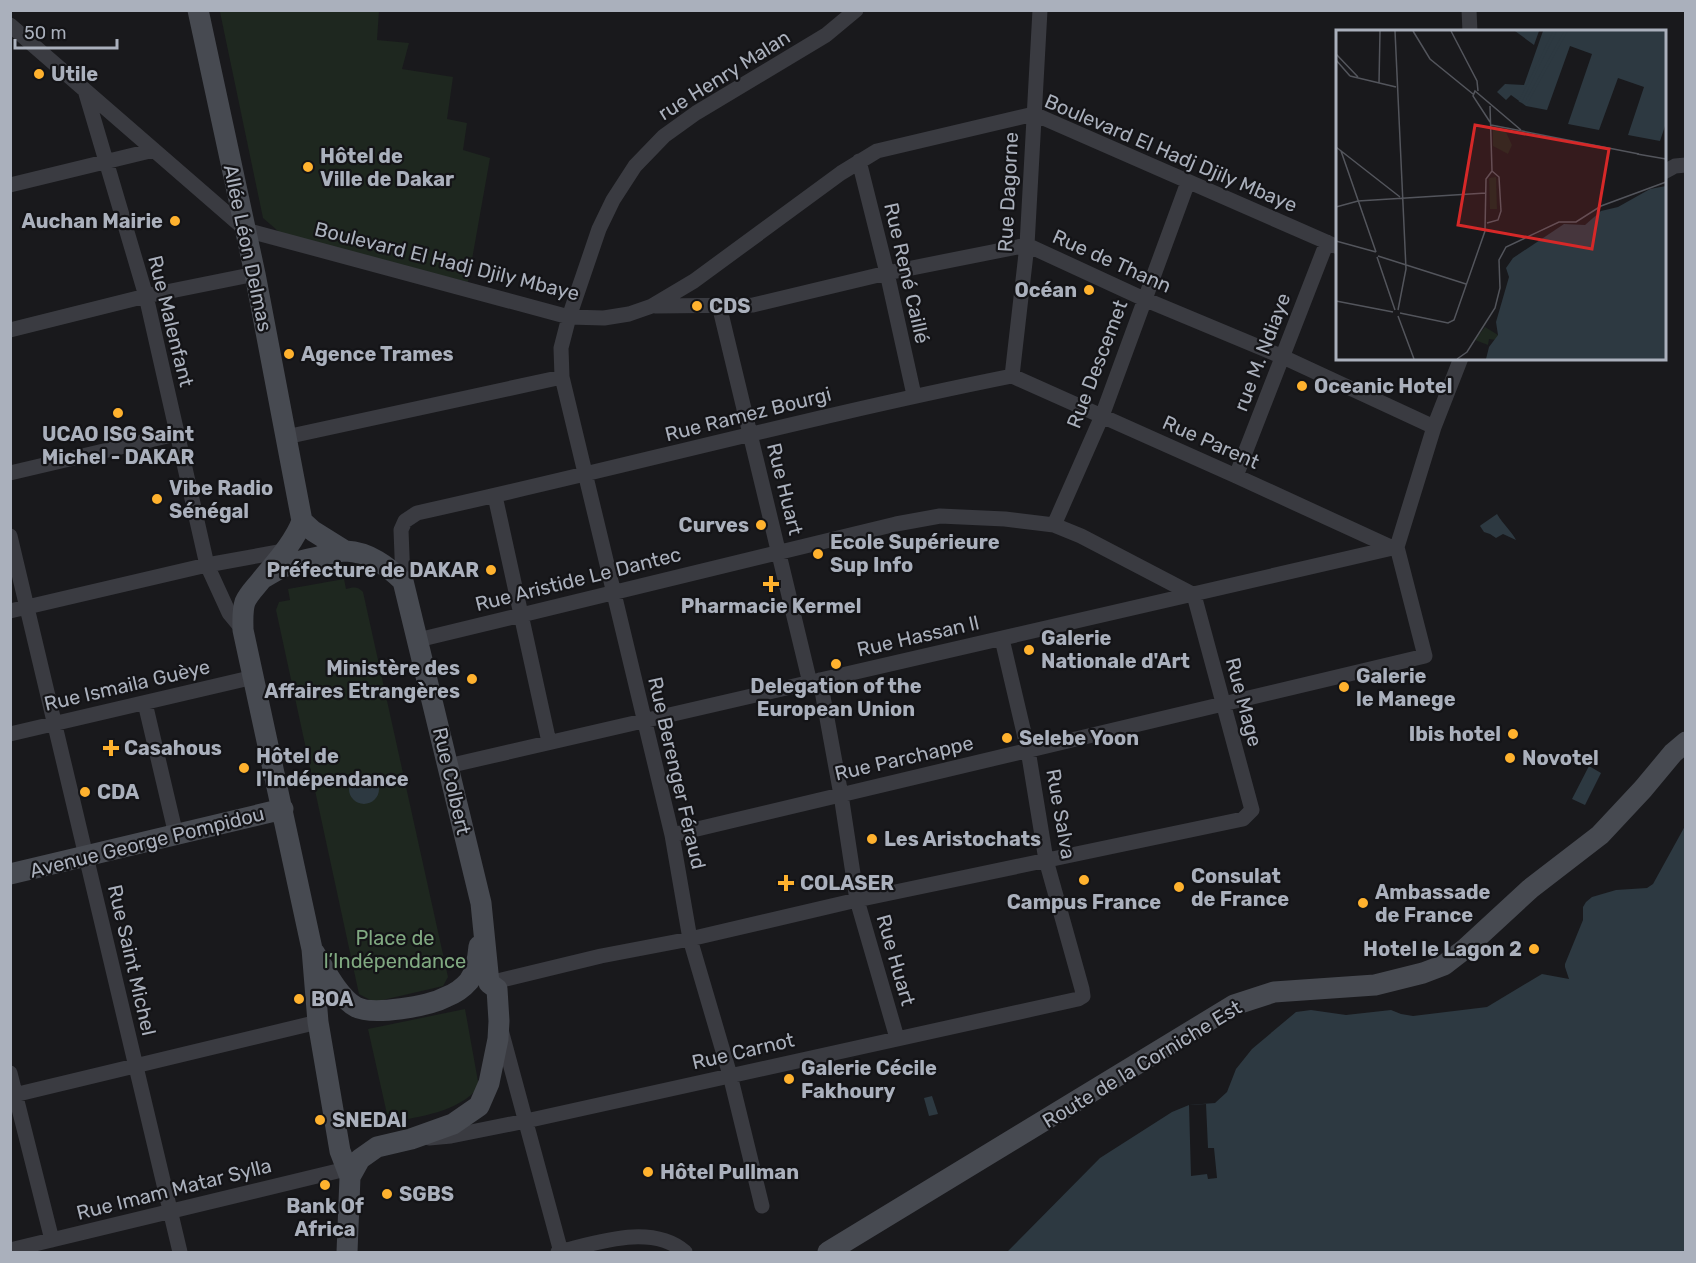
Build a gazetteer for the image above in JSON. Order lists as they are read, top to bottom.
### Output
{
  "streets": {
    "street": [
      "rue Henry Malan",
      "Boulevard El Hadj Djily Mbaye",
      "Rue Dagorne",
      "Allée Léon Delmas",
      "Rue de Thann",
      "Rue René Caillé",
      "Rue Malenfant",
      "rue M. Ndiaye",
      "Rue Descemet",
      "Rue Ramez Bourgi",
      "Rue Parent",
      "Rue Huart",
      "Rue Aristide Le Dantec",
      "Rue Hassan ll",
      "Rue Ismaila Guèye",
      "Rue Mage",
      "Rue Parchappe",
      "Rue Berenger Féraud",
      "Rue Colbert",
      "Rue Salva",
      "Avenue George Pompidou",
      "Rue Saint Michel",
      "Rue Carnot",
      "Route de la Corniche Est",
      "Rue Imam Matar Sylla"
    ]
  },
  "crossings": [
    ["rue Henry Malan", "Boulevard El Hadj Djily Mbaye"],
    ["rue Henry Malan", "Rue Berenger Féraud"],
    ["Boulevard El Hadj Djily Mbaye", "Rue Dagorne"],
    ["Boulevard El Hadj Djily Mbaye", "Allée Léon Delmas"],
    ["Boulevard El Hadj Djily Mbaye", "Rue de Thann"],
    ["Boulevard El Hadj Djily Mbaye", "Rue René Caillé"],
    ["Boulevard El Hadj Djily Mbaye", "Rue Malenfant"],
    ["Boulevard El Hadj Djily Mbaye", "rue M. Ndiaye"],
    ["Boulevard El Hadj Djily Mbaye", "Rue Descemet"],
    ["Rue Dagorne", "Rue de Thann"],
    ["Rue Dagorne", "Rue Ramez Bourgi"],
    ["Rue Dagorne", "Rue Parent"],
    ["Rue de Thann", "Rue René Caillé"],
    ["Rue de Thann", "rue M. Ndiaye"],
    ["Rue de Thann", "Rue Descemet"],
    ["Rue de Thann", "Rue Huart"],
    ["Rue René Caillé", "Rue Ramez Bourgi"],
    ["rue M. Ndiaye", "Rue Parent"],
    ["Rue Descemet", "Rue Parent"],
    ["Rue Descemet", "Rue Aristide Le Dantec"],
    ["Rue Ramez Bourgi", "Rue Parent"],
    ["Rue Ramez Bourgi", "Rue Huart"],
    ["Rue Ramez Bourgi", "Rue Berenger Féraud"],
    ["Rue Ramez Bourgi", "Rue Colbert"],
    ["Rue Parent", "Rue Hassan ll"],
    ["Rue Parent", "Rue Parchappe"],
    ["Rue Huart", "Rue Aristide Le Dantec"],
    ["Rue Huart", "Rue Hassan ll"],
    ["Rue Huart", "Rue Parchappe"],
    ["Rue Huart", "Rue Carnot"],
    ["Rue Aristide Le Dantec", "Rue Hassan ll"],
    ["Rue Aristide Le Dantec", "Rue Mage"],
    ["Rue Aristide Le Dantec", "Rue Berenger Féraud"],
    ["Rue Aristide Le Dantec", "Rue Colbert"],
    ["Rue Hassan ll", "Rue Mage"],
    ["Rue Hassan ll", "Rue Parchappe"],
    ["Rue Hassan ll", "Rue Berenger Féraud"],
    ["Rue Hassan ll", "Rue Colbert"],
    ["Rue Hassan ll", "Rue Salva"],
    ["Rue Ismaila Guèye", "Rue Saint Michel"],
    ["Rue Mage", "Rue Parchappe"],
    ["Rue Mage", "Rue Salva"],
    ["Rue Parchappe", "Rue Berenger Féraud"],
    ["Rue Parchappe", "Rue Salva"],
    ["Rue Berenger Féraud", "Rue Carnot"],
    ["Rue Colbert", "Rue Carnot"],
    ["Rue Colbert", "Rue Imam Matar Sylla"],
    ["Rue Salva", "Rue Carnot"],
    ["Avenue George Pompidou", "Rue Saint Michel"],
    ["Rue Saint Michel", "Rue Imam Matar Sylla"]
  ],
  "parks": ["Place de l’Indépendance"],
  "places": {
    "other": [
      "Utile",
      "Hôtel de Ville de Dakar",
      "Auchan Mairie",
      "Océan",
      "CDS",
      "Agence Trames",
      "Oceanic Hotel",
      "UCAO ISG Saint Michel - DAKAR",
      "Vibe Radio Sénégal",
      "Curves",
      "Ecole Supérieure Sup Info",
      "Préfecture de DAKAR",
      "Galerie Nationale d'Art",
      "Delegation of the European Union",
      "Ministère des Affaires Etrangères",
      "Galerie le Manege",
      "Ibis hotel",
      "Selebe Yoon",
      "Novotel",
      "Hôtel de l'Indépendance",
      "CDA",
      "Les Aristochats",
      "Campus France",
      "Consulat de France",
      "Ambassade de France",
      "Hotel le Lagon 2",
      "BOA",
      "Galerie Cécile Fakhoury",
      "SNEDAI",
      "Hôtel Pullman",
      "Bank Of Africa",
      "SGBS"
    ],
    "health": ["Pharmacie Kermel", "Casahous", "COLASER"]
  },
  "scale_bar": "50 m"
}
